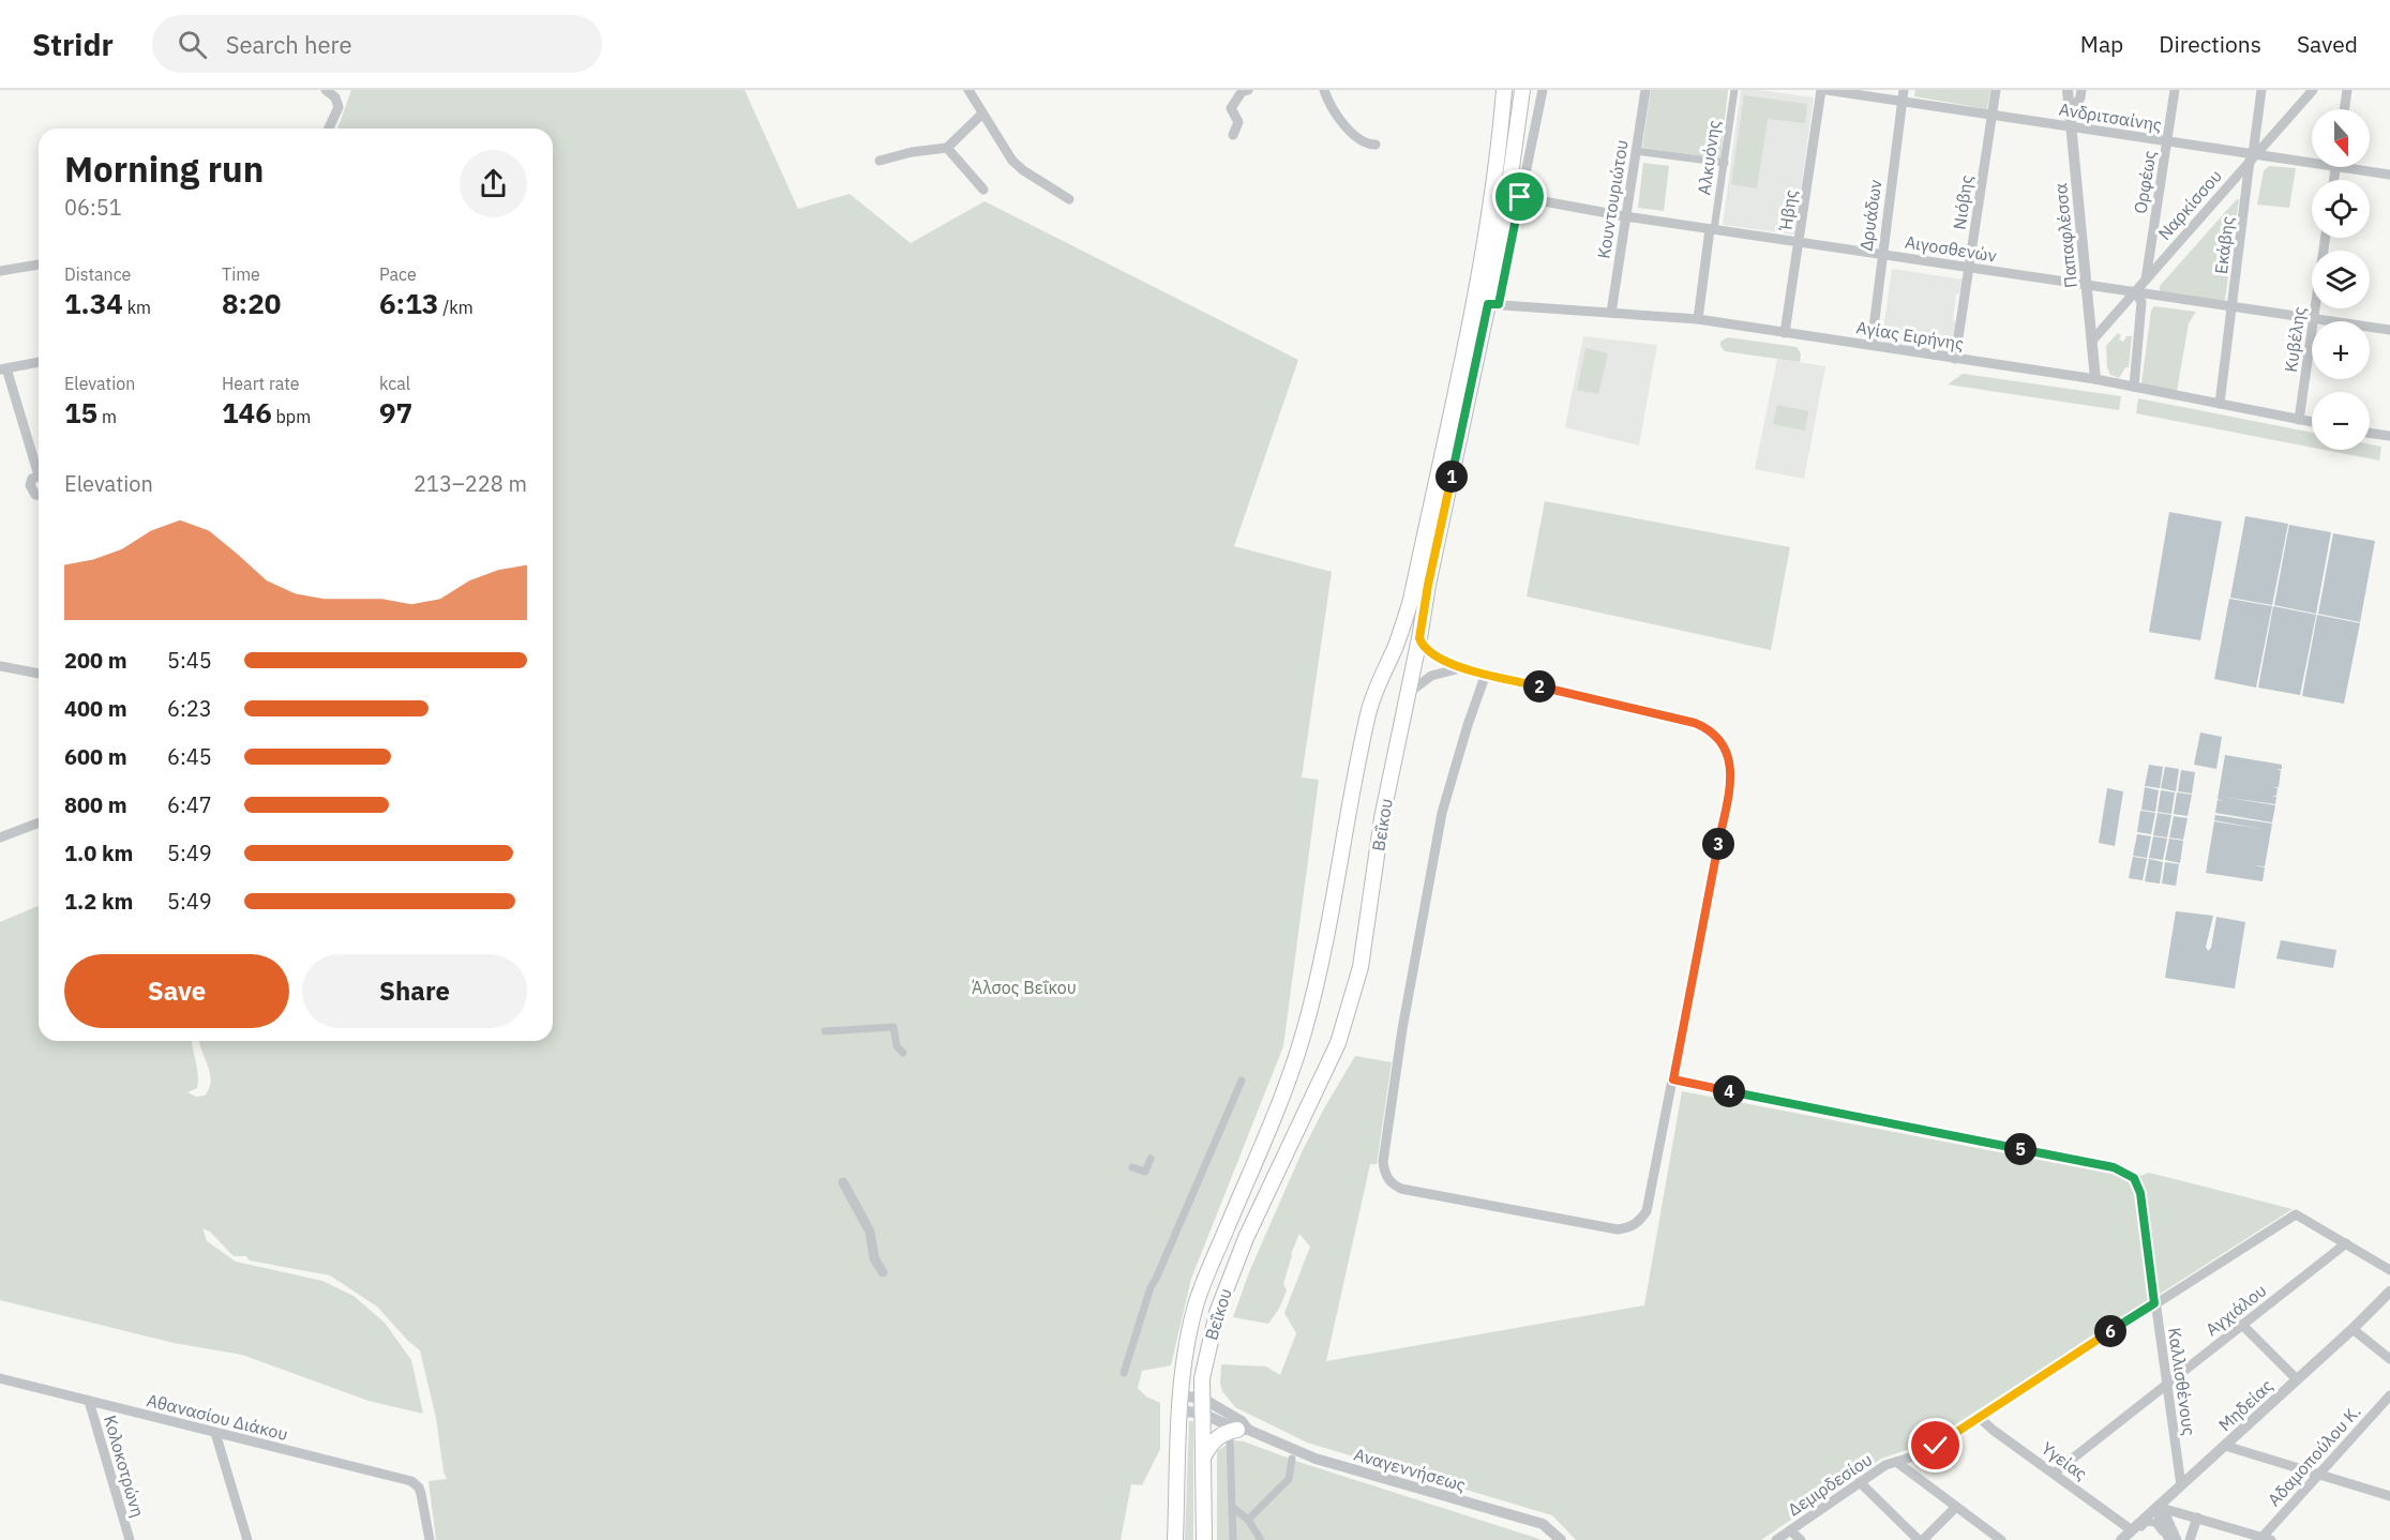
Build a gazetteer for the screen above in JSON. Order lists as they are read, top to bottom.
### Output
{
  "streets": {
    "main road": ["Βεΐκου"],
    "street": [
      "Ανδριτσαίνης",
      "Αλκυόνης",
      "Ορφέως",
      "Κουντουριώτου",
      "Νιόβης",
      "Ναρκίσσου",
      "Ήβης",
      "Δρυάδων",
      "Παπαφλέσσα",
      "Εκάβης",
      "Αιγοσθενών",
      "Αγίας Ειρήνης",
      "Κυβέλης",
      "Αγχιάλου",
      "Καλλισθένους",
      "Μηδείας",
      "Αθανασίου Διάκου",
      "Αδαμοπούλου Κ.",
      "Υγείας",
      "Κολοκοτρώνη",
      "Αναγεννήσεως",
      "Δεμιρδεσίου"
    ]
  },
  "crossings": [
    ["Ανδριτσαίνης", "Ορφέως"],
    ["Ανδριτσαίνης", "Νιόβης"],
    ["Ανδριτσαίνης", "Ναρκίσσου"],
    ["Ανδριτσαίνης", "Ήβης"],
    ["Ανδριτσαίνης", "Δρυάδων"],
    ["Ανδριτσαίνης", "Παπαφλέσσα"],
    ["Ανδριτσαίνης", "Εκάβης"],
    ["Αλκυόνης", "Αιγοσθενών"],
    ["Αλκυόνης", "Αγίας Ειρήνης"],
    ["Ορφέως", "Ναρκίσσου"],
    ["Κουντουριώτου", "Αιγοσθενών"],
    ["Κουντουριώτου", "Αγίας Ειρήνης"],
    ["Νιόβης", "Αιγοσθενών"],
    ["Νιόβης", "Αγίας Ειρήνης"],
    ["Ναρκίσσου", "Παπαφλέσσα"],
    ["Ναρκίσσου", "Εκάβης"],
    ["Ναρκίσσου", "Αιγοσθενών"],
    ["Ήβης", "Αιγοσθενών"],
    ["Ήβης", "Αγίας Ειρήνης"],
    ["Δρυάδων", "Αιγοσθενών"],
    ["Δρυάδων", "Αγίας Ειρήνης"],
    ["Παπαφλέσσα", "Αιγοσθενών"],
    ["Παπαφλέσσα", "Αγίας Ειρήνης"],
    ["Εκάβης", "Αιγοσθενών"],
    ["Εκάβης", "Αγίας Ειρήνης"],
    ["Αιγοσθενών", "Κυβέλης"],
    ["Αιγοσθενών", "Βεΐκου"],
    ["Αγίας Ειρήνης", "Κυβέλης"],
    ["Αγίας Ειρήνης", "Βεΐκου"],
    ["Βεΐκου", "Αναγεννήσεως"],
    ["Αγχιάλου", "Καλλισθένους"],
    ["Αγχιάλου", "Υγείας"],
    ["Αγχιάλου", "Δεμιρδεσίου"],
    ["Καλλισθένους", "Μηδείας"],
    ["Καλλισθένους", "Δεμιρδεσίου"],
    ["Μηδείας", "Υγείας"],
    ["Αθανασίου Διάκου", "Κολοκοτρώνη"],
    ["Υγείας", "Δεμιρδεσίου"]
  ],
  "parks": ["Άλσος Βεΐκου"],
  "north": "bottom",
  "page": {
    "header": "Stridr",
    "search": "Search here",
    "nav": ["Map", "Directions", "Saved"],
    "map_buttons": ["+", "−"],
    "heading": ["Morning run", "06:51"],
    "stats": [
      ["Distance", "1.34 km"],
      ["Time", "8:20"],
      ["Pace", "6:13 /km"],
      ["Elevation", "15 m"],
      ["Heart rate", "146 bpm"],
      ["kcal", "97"]
    ],
    "chart": ["Elevation", "213–228 m"],
    "pins": [
      "1",
      "2",
      "3",
      "4",
      "5",
      "6"
    ],
    "list": [
      {
        "name": "200 m",
        "note": "5:45"
      },
      {
        "name": "400 m",
        "note": "6:23"
      },
      {
        "name": "600 m",
        "note": "6:45"
      },
      {
        "name": "800 m",
        "note": "6:47"
      },
      {
        "name": "1.0 km",
        "note": "5:49"
      },
      {
        "name": "1.2 km",
        "note": "5:49"
      }
    ],
    "buttons": ["Save", "Share"]
  }
}
